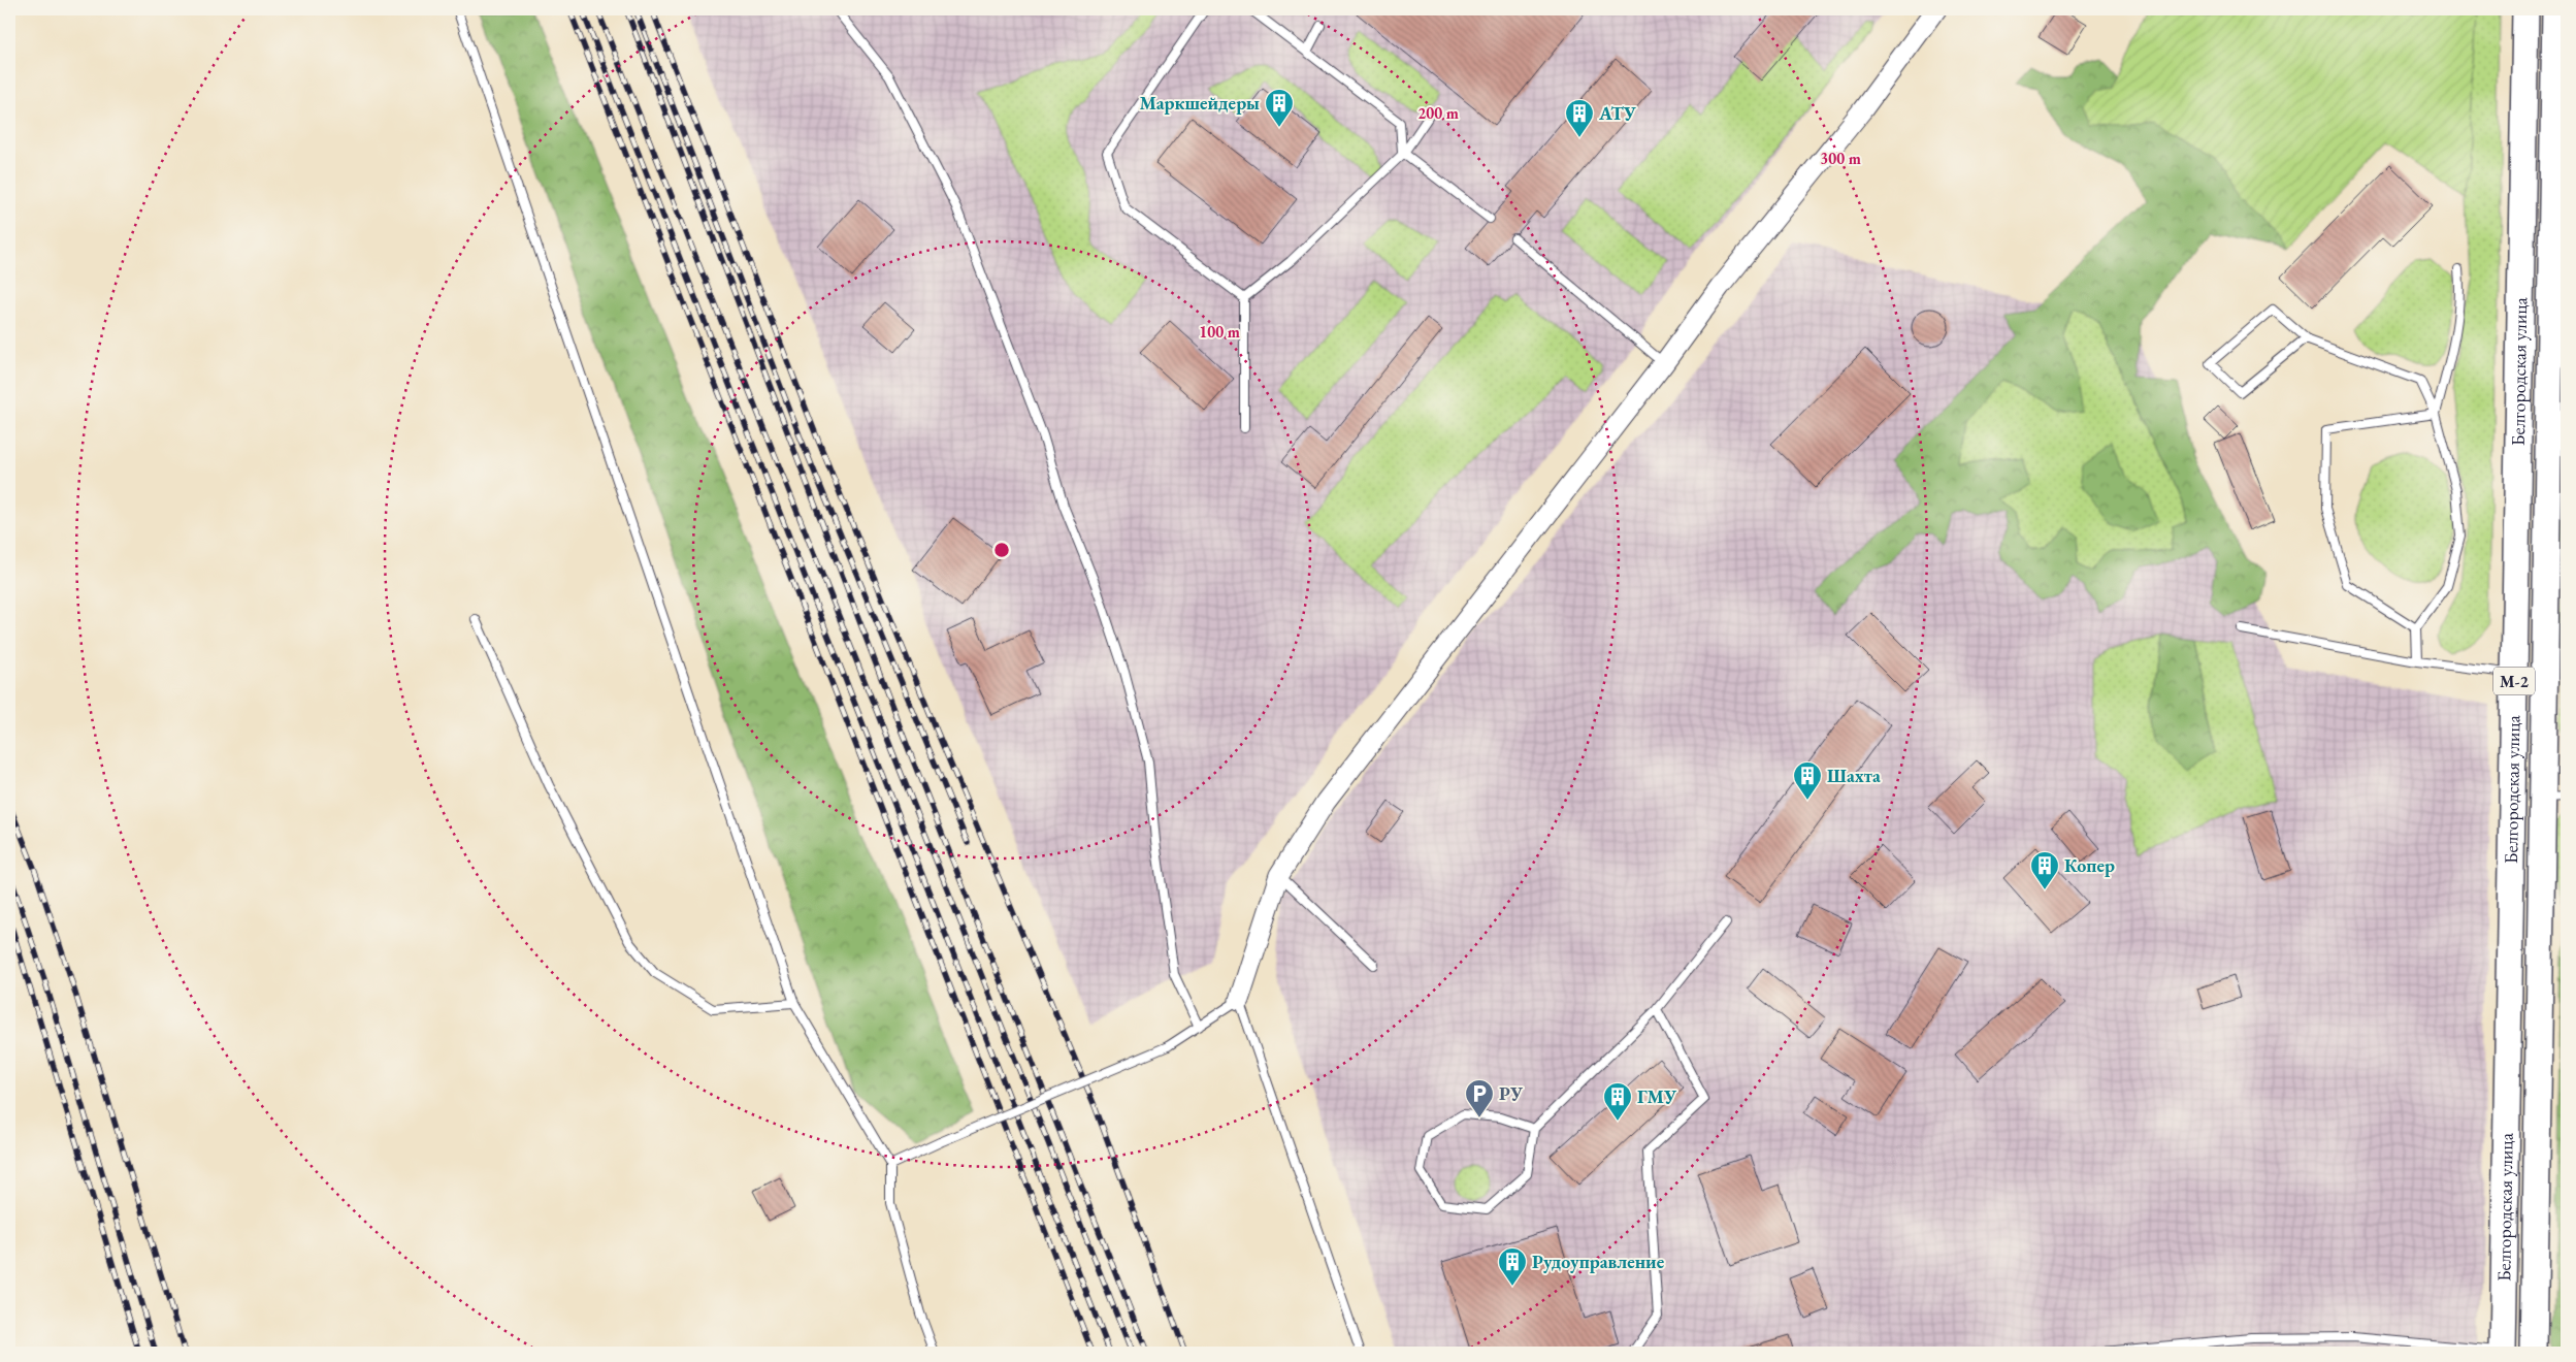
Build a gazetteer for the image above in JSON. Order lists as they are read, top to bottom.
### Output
{
  "streets": {
    "main road": ["Белгородская улица", "М-2"]
  },
  "places": {
    "building": [
      "Маркшейдеры",
      "АТУ",
      "Шахта",
      "Копер",
      "ГМУ",
      "Рудоуправление"
    ],
    "parking": ["РУ"]
  },
  "rings": ["200 m", "300 m", "100 m"]
}
